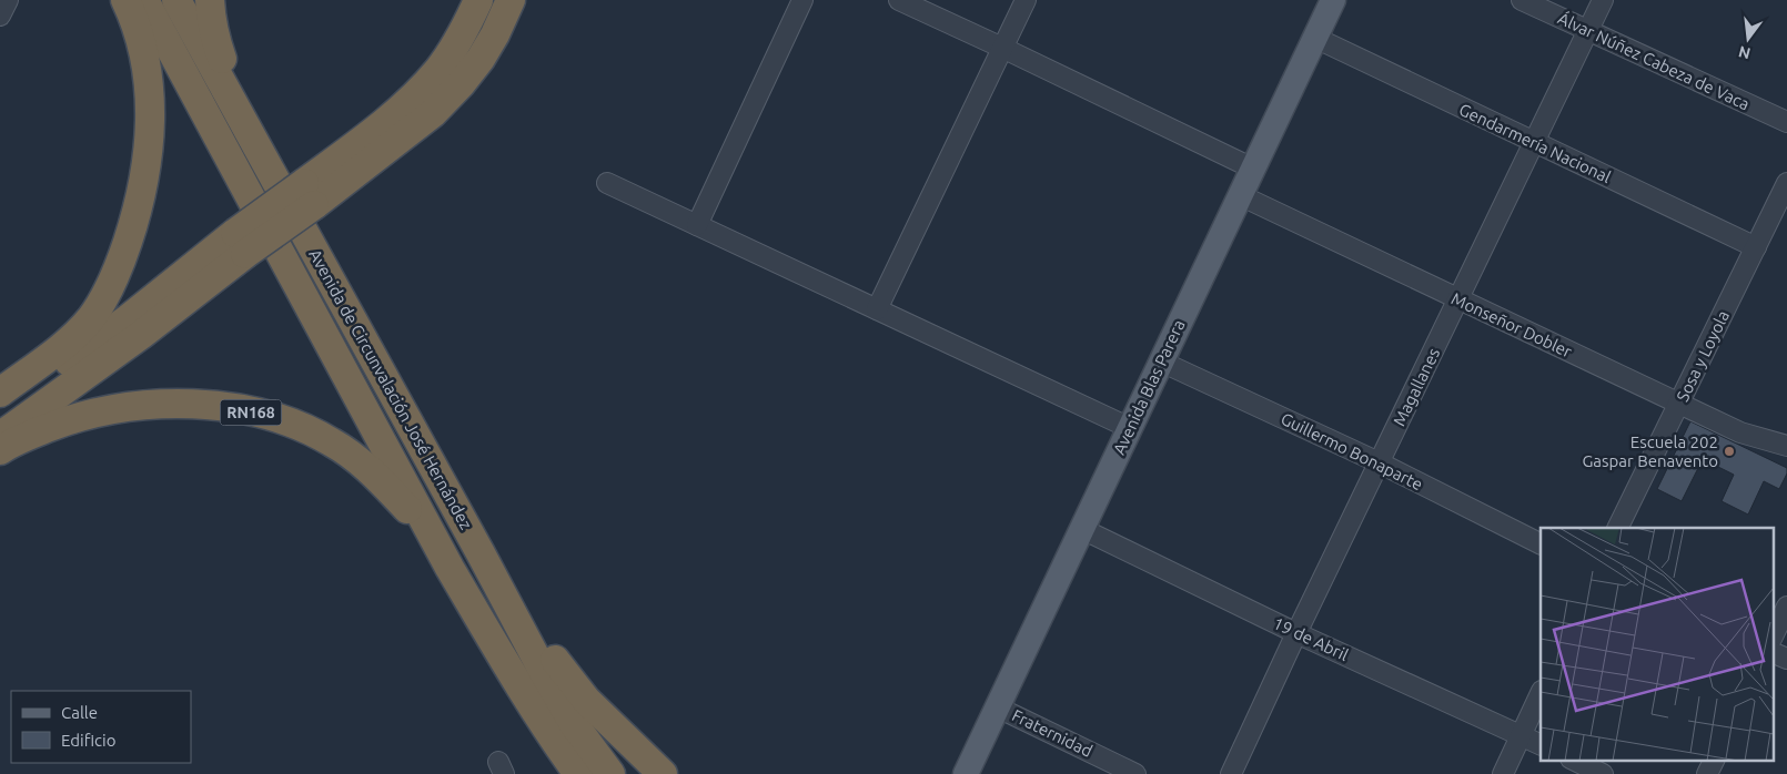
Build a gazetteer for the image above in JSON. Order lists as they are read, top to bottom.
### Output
{
  "streets": {
    "highway": ["Avenida de Circunvalación José Hernández", "RN168"],
    "main road": ["Avenida Blas Parera"],
    "street": [
      "Álvar Núñez Cabeza de Vaca",
      "Gendarmería Nacional",
      "Monseñor Dobler",
      "Sosa y Loyola",
      "Magallanes",
      "Guillermo Bonaparte",
      "19 de Abril",
      "Fraternidad"
    ]
  },
  "crossings": [
    ["Álvar Núñez Cabeza de Vaca", "Magallanes"],
    ["Gendarmería Nacional", "Sosa y Loyola"],
    ["Gendarmería Nacional", "Avenida Blas Parera"],
    ["Gendarmería Nacional", "Magallanes"],
    ["Monseñor Dobler", "Sosa y Loyola"],
    ["Monseñor Dobler", "Avenida Blas Parera"],
    ["Monseñor Dobler", "Magallanes"],
    ["Avenida Blas Parera", "Guillermo Bonaparte"],
    ["Avenida Blas Parera", "19 de Abril"],
    ["Avenida Blas Parera", "Fraternidad"],
    ["Magallanes", "Guillermo Bonaparte"],
    ["Magallanes", "19 de Abril"],
    ["Avenida de Circunvalación José Hernández", "RN168"]
  ],
  "places": ["Escuela 202 Gaspar Benavento"],
  "legend": ["Calle", "Edificio"],
  "north": "bottom"
}
